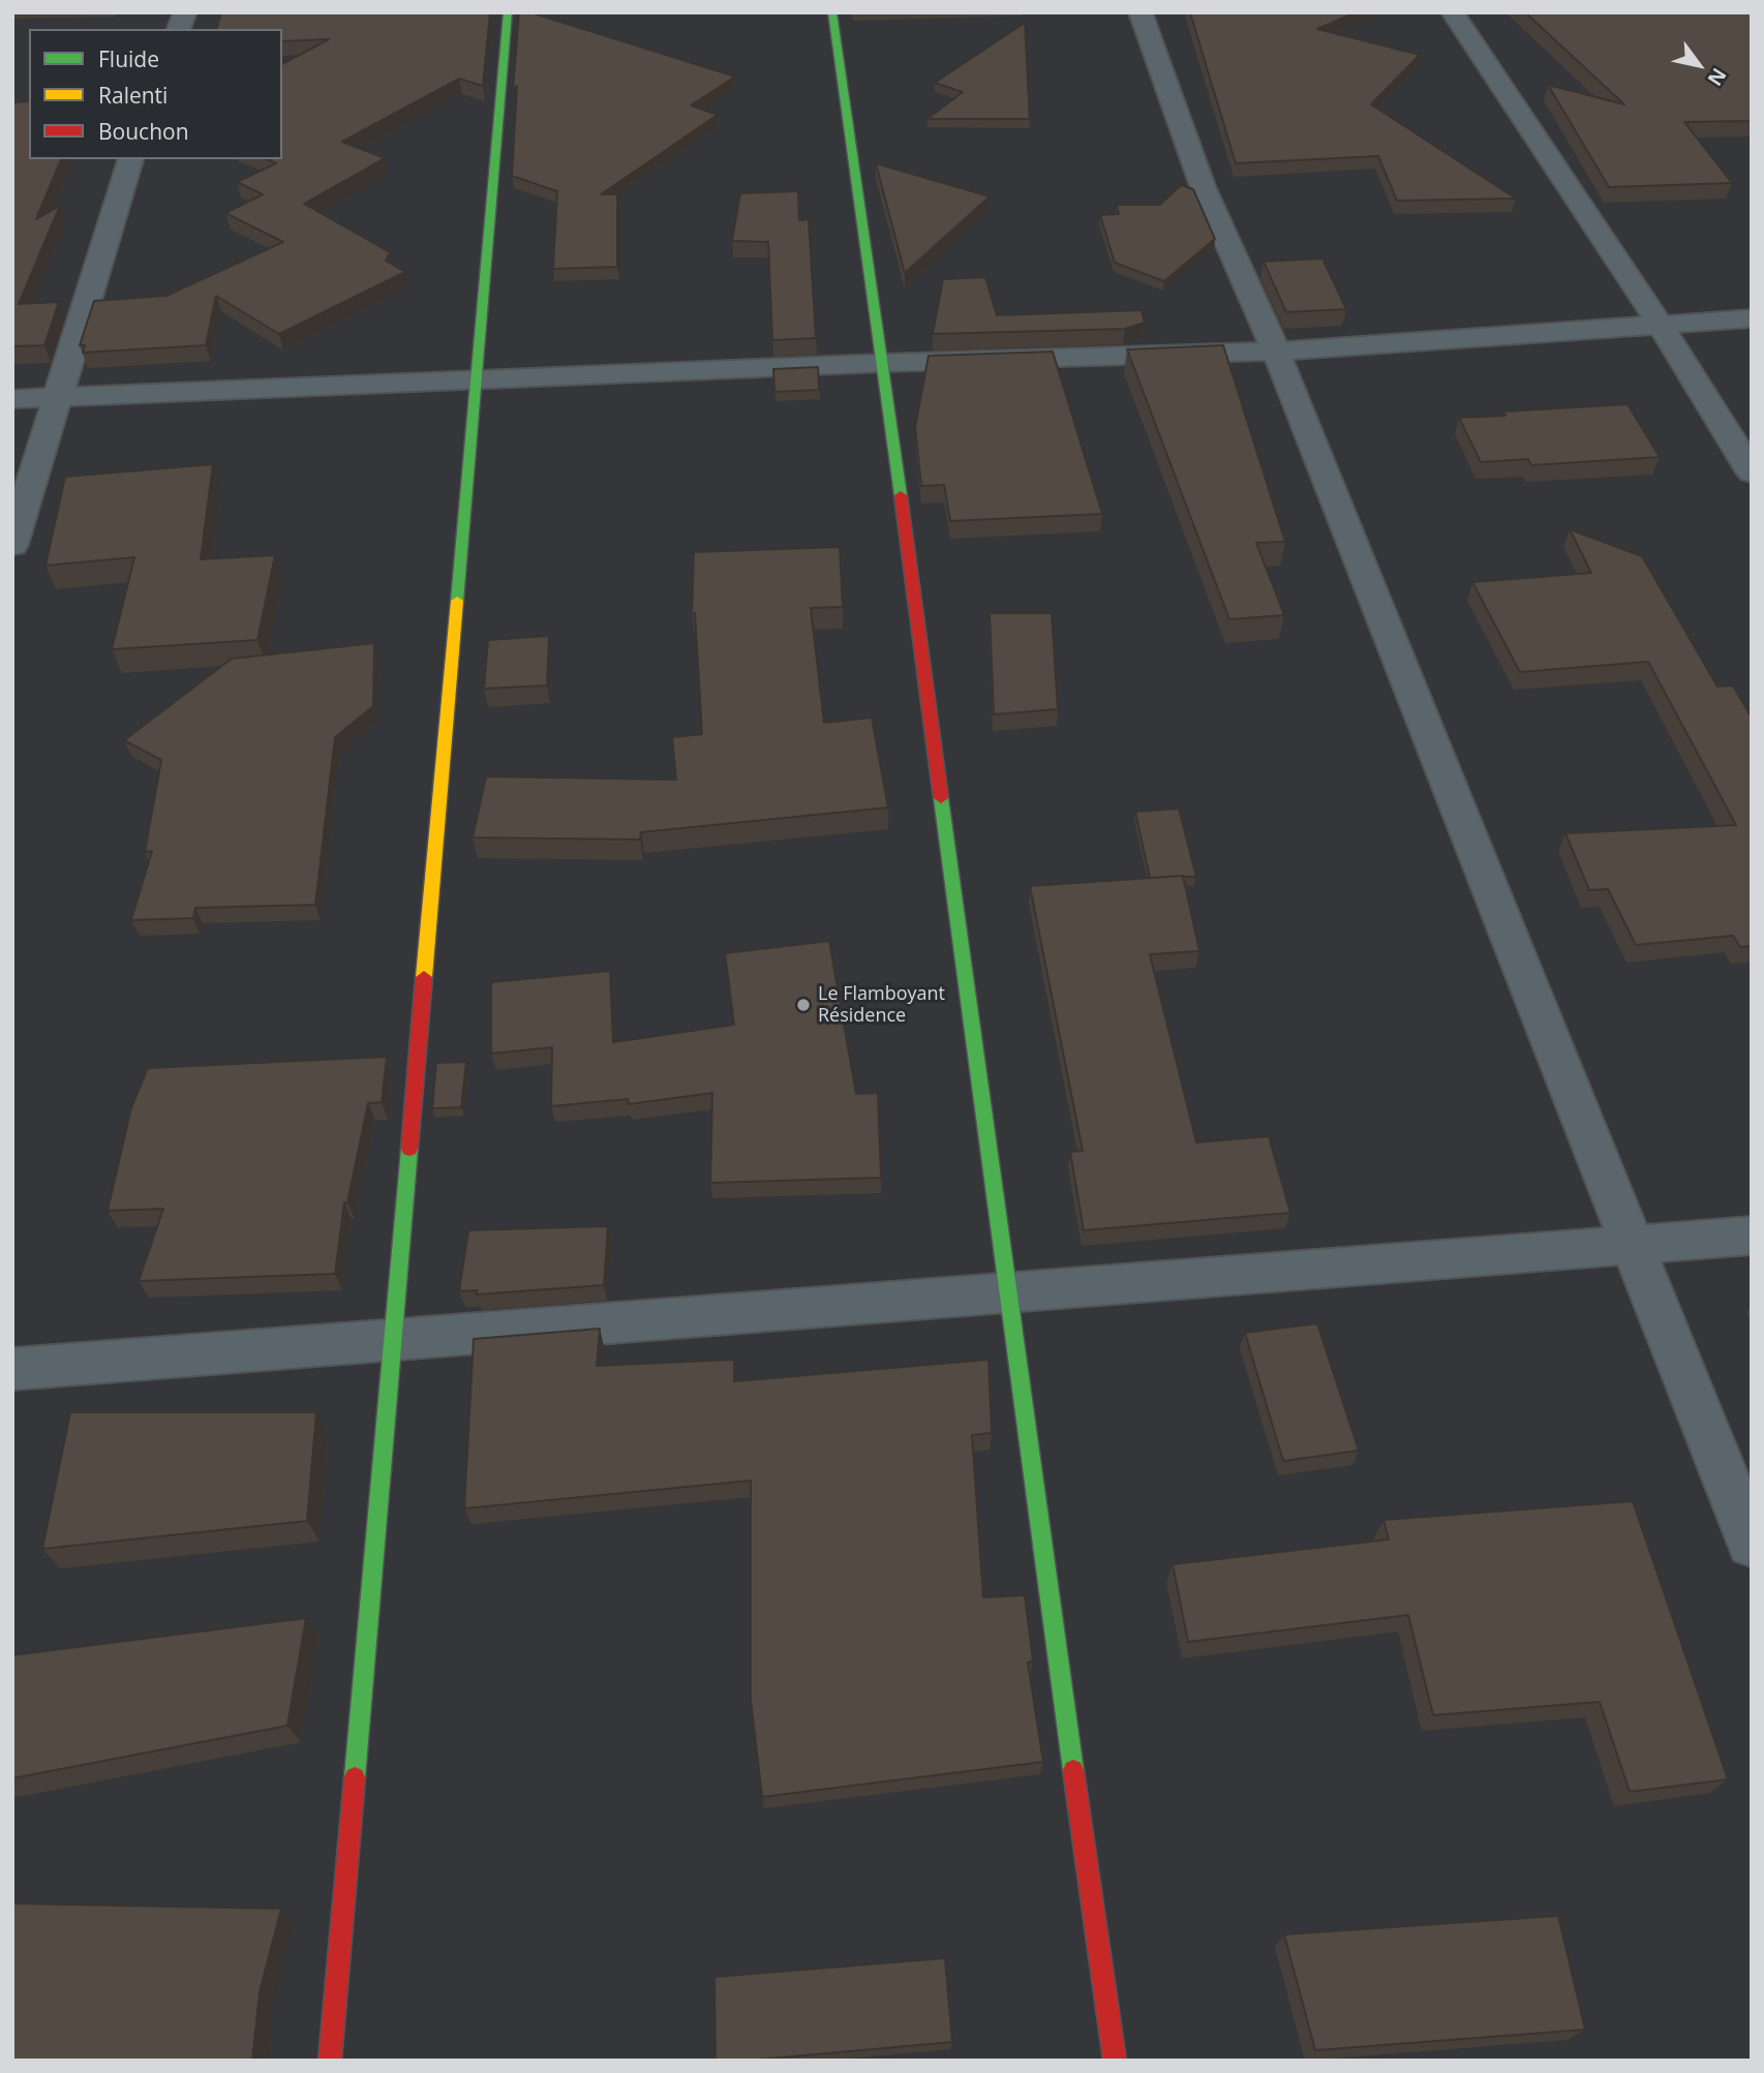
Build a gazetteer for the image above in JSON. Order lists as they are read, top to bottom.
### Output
{
  "places": ["Le Flamboyant Résidence"],
  "legend": ["Fluide", "Ralenti", "Bouchon"],
  "north": "bottom right"
}
